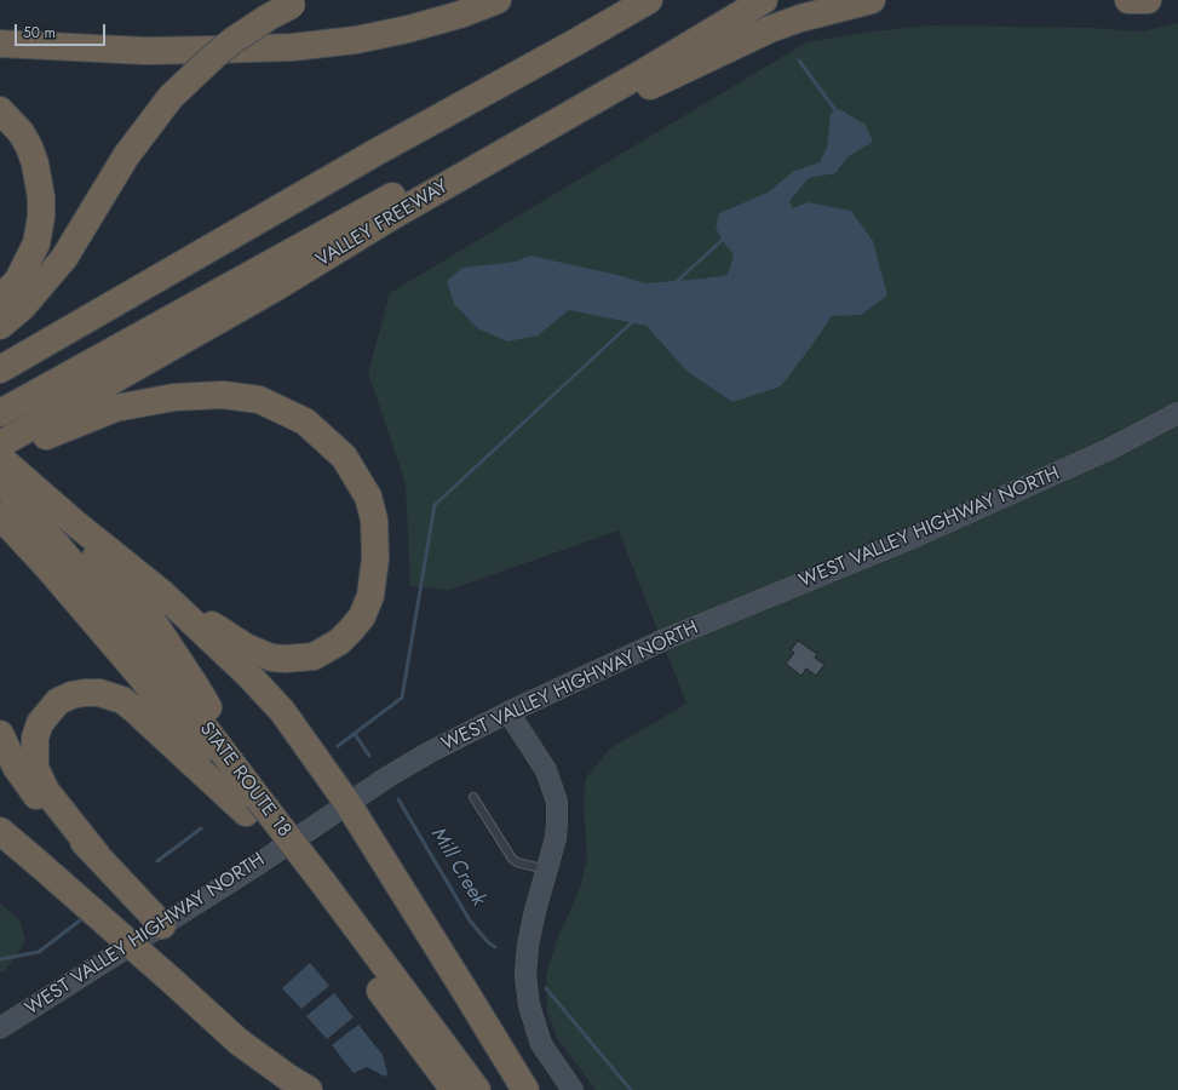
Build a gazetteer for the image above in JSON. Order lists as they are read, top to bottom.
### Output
{
  "streets": {
    "highway": ["VALLEY FREEWAY", "STATE ROUTE 18"],
    "main road": ["WEST VALLEY HIGHWAY NORTH"]
  },
  "water": ["Mill Creek"],
  "scale_bar": "50 m"
}
